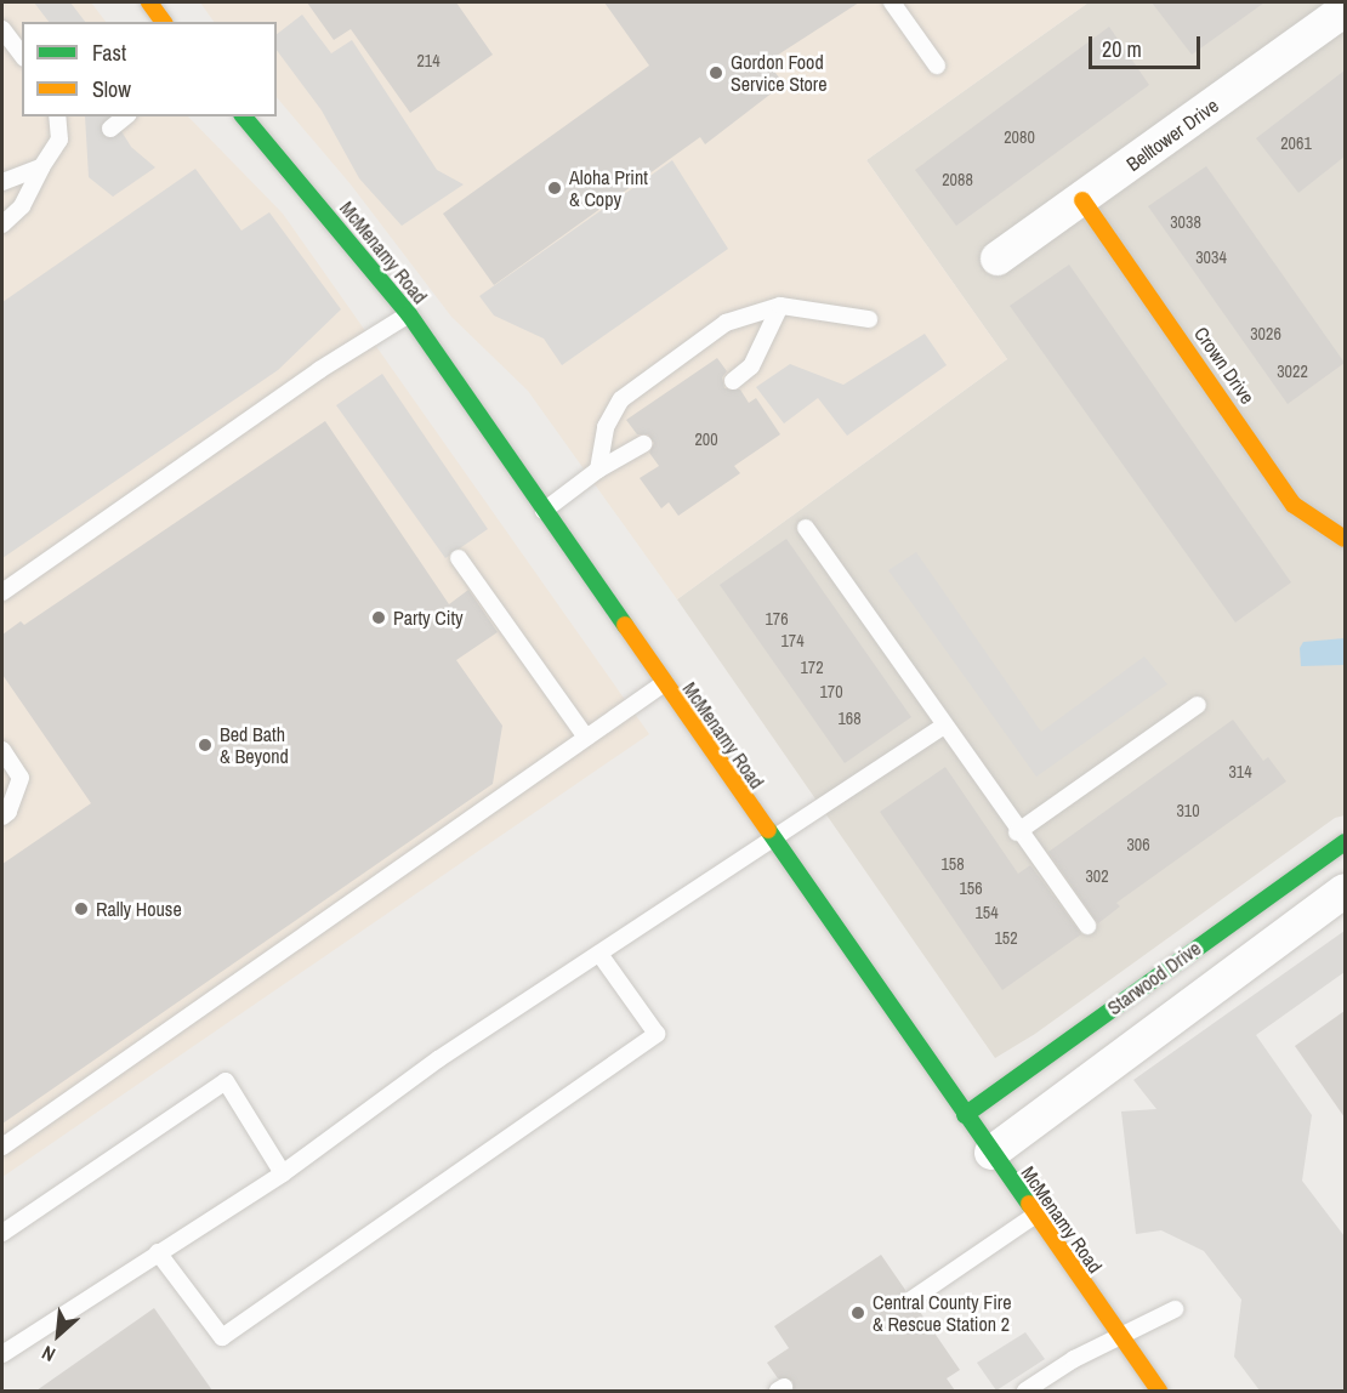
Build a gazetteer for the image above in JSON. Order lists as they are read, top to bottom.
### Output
{
  "streets": {
    "street": [
      "Belltower Drive",
      "McMenamy Road",
      "Crown Drive",
      "Starwood Drive"
    ]
  },
  "crossings": [
    ["Belltower Drive", "Crown Drive"],
    ["McMenamy Road", "Starwood Drive"]
  ],
  "places": [
    "Gordon Food Service Store",
    "Aloha Print & Copy",
    "Party City",
    "Bed Bath & Beyond",
    "Rally House",
    "Central County Fire & Rescue Station 2"
  ],
  "house_numbers": [
    "214",
    "2080",
    "2061",
    "2088",
    "3038",
    "3034",
    "3026",
    "3022",
    "200",
    "176",
    "174",
    "172",
    "170",
    "168",
    "314",
    "310",
    "306",
    "158",
    "302",
    "156",
    "154",
    "152"
  ],
  "legend": ["Fast", "Slow"],
  "scale_bar": "20 m",
  "north": "bottom left"
}
